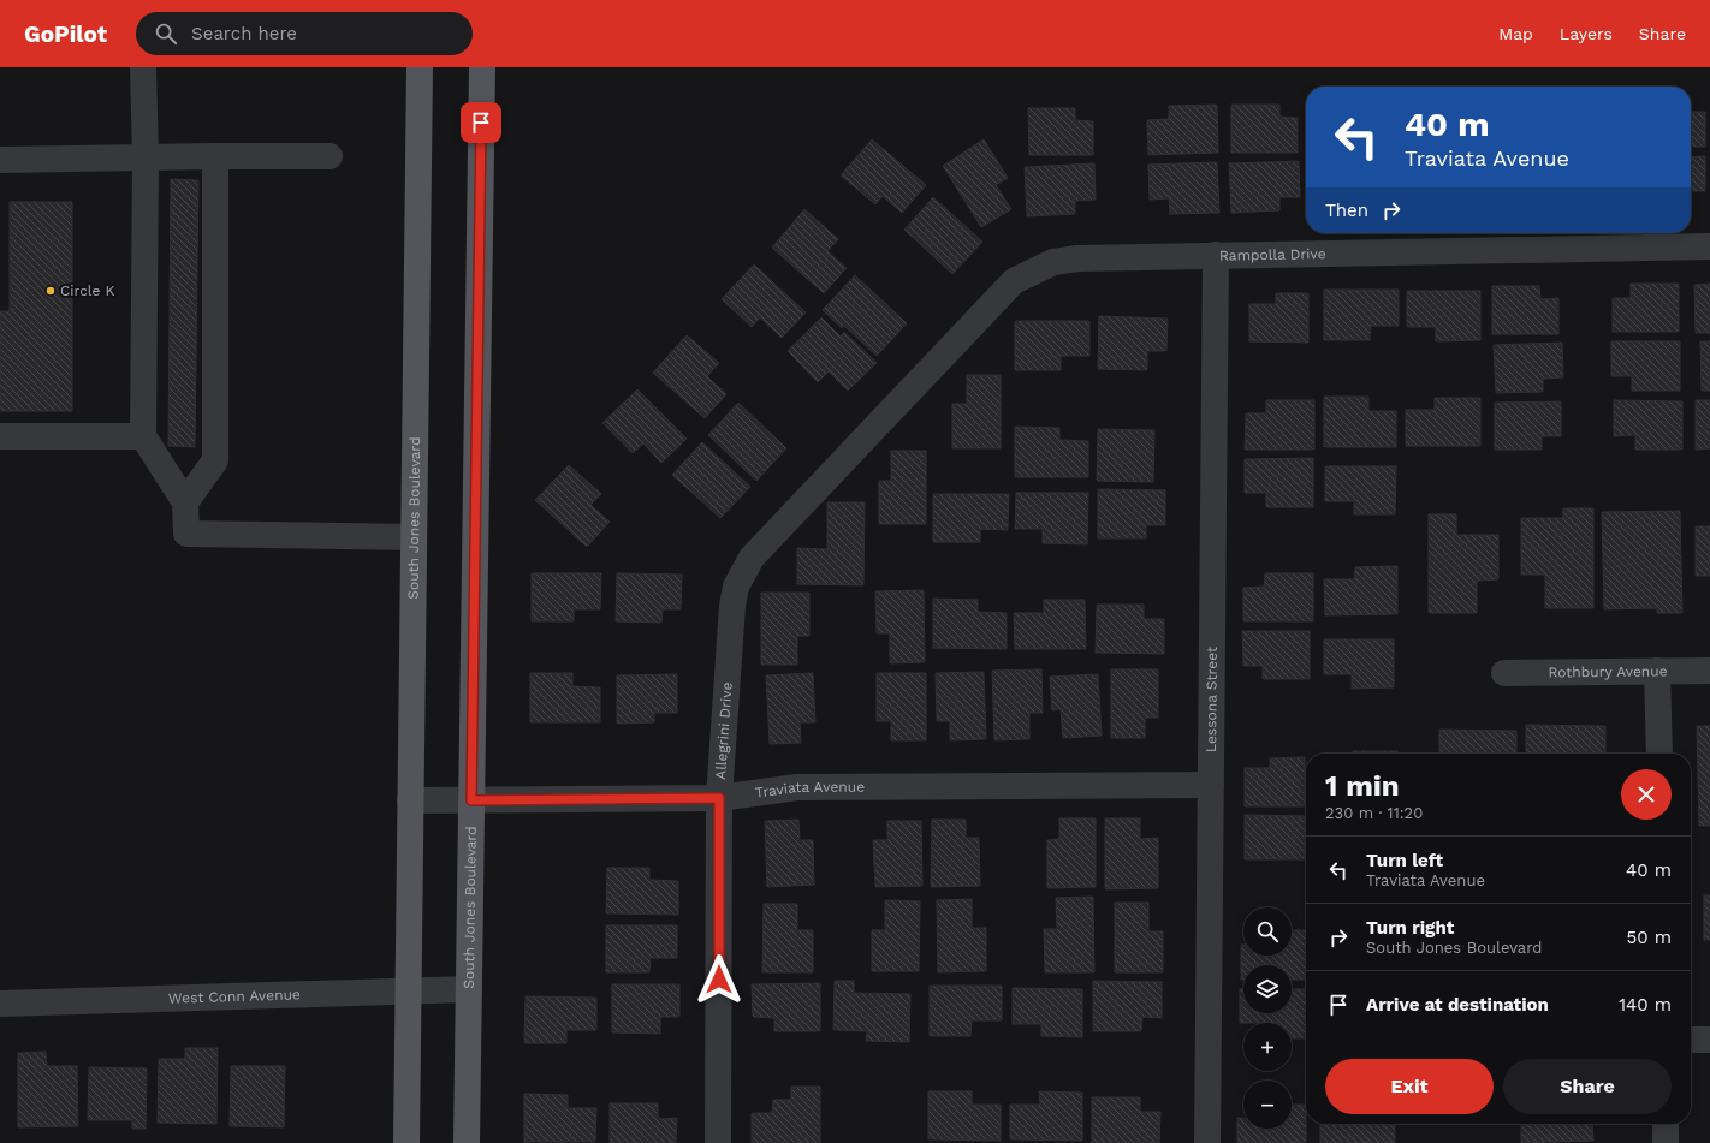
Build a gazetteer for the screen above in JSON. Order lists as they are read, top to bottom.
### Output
{
  "streets": {
    "main road": ["South Jones Boulevard"],
    "street": [
      "Rampolla Drive",
      "Rothbury Avenue",
      "Lessona Street",
      "Allegrini Drive",
      "Traviata Avenue",
      "West Conn Avenue"
    ]
  },
  "crossings": [
    ["Rampolla Drive", "Lessona Street"],
    ["Rampolla Drive", "Allegrini Drive"],
    ["South Jones Boulevard", "Traviata Avenue"],
    ["South Jones Boulevard", "West Conn Avenue"],
    ["Lessona Street", "Traviata Avenue"],
    ["Allegrini Drive", "Traviata Avenue"]
  ],
  "places": ["Circle K"],
  "page": {
    "header": "GoPilot",
    "search": "Search here",
    "nav": ["Map", "Layers", "Share"],
    "turn": ["40 m", "Traviata Avenue"],
    "then": "Then",
    "heading": ["1 min", "230 m · 11:20"],
    "list": [
      {
        "name": "Turn left",
        "note": "Traviata Avenue",
        "value": "40 m"
      },
      {
        "name": "Turn right",
        "note": "South Jones Boulevard",
        "value": "50 m"
      },
      {
        "name": "Arrive at destination",
        "value": "140 m"
      }
    ],
    "map_buttons": ["+", "−"],
    "buttons": ["Exit", "Share"]
  }
}
